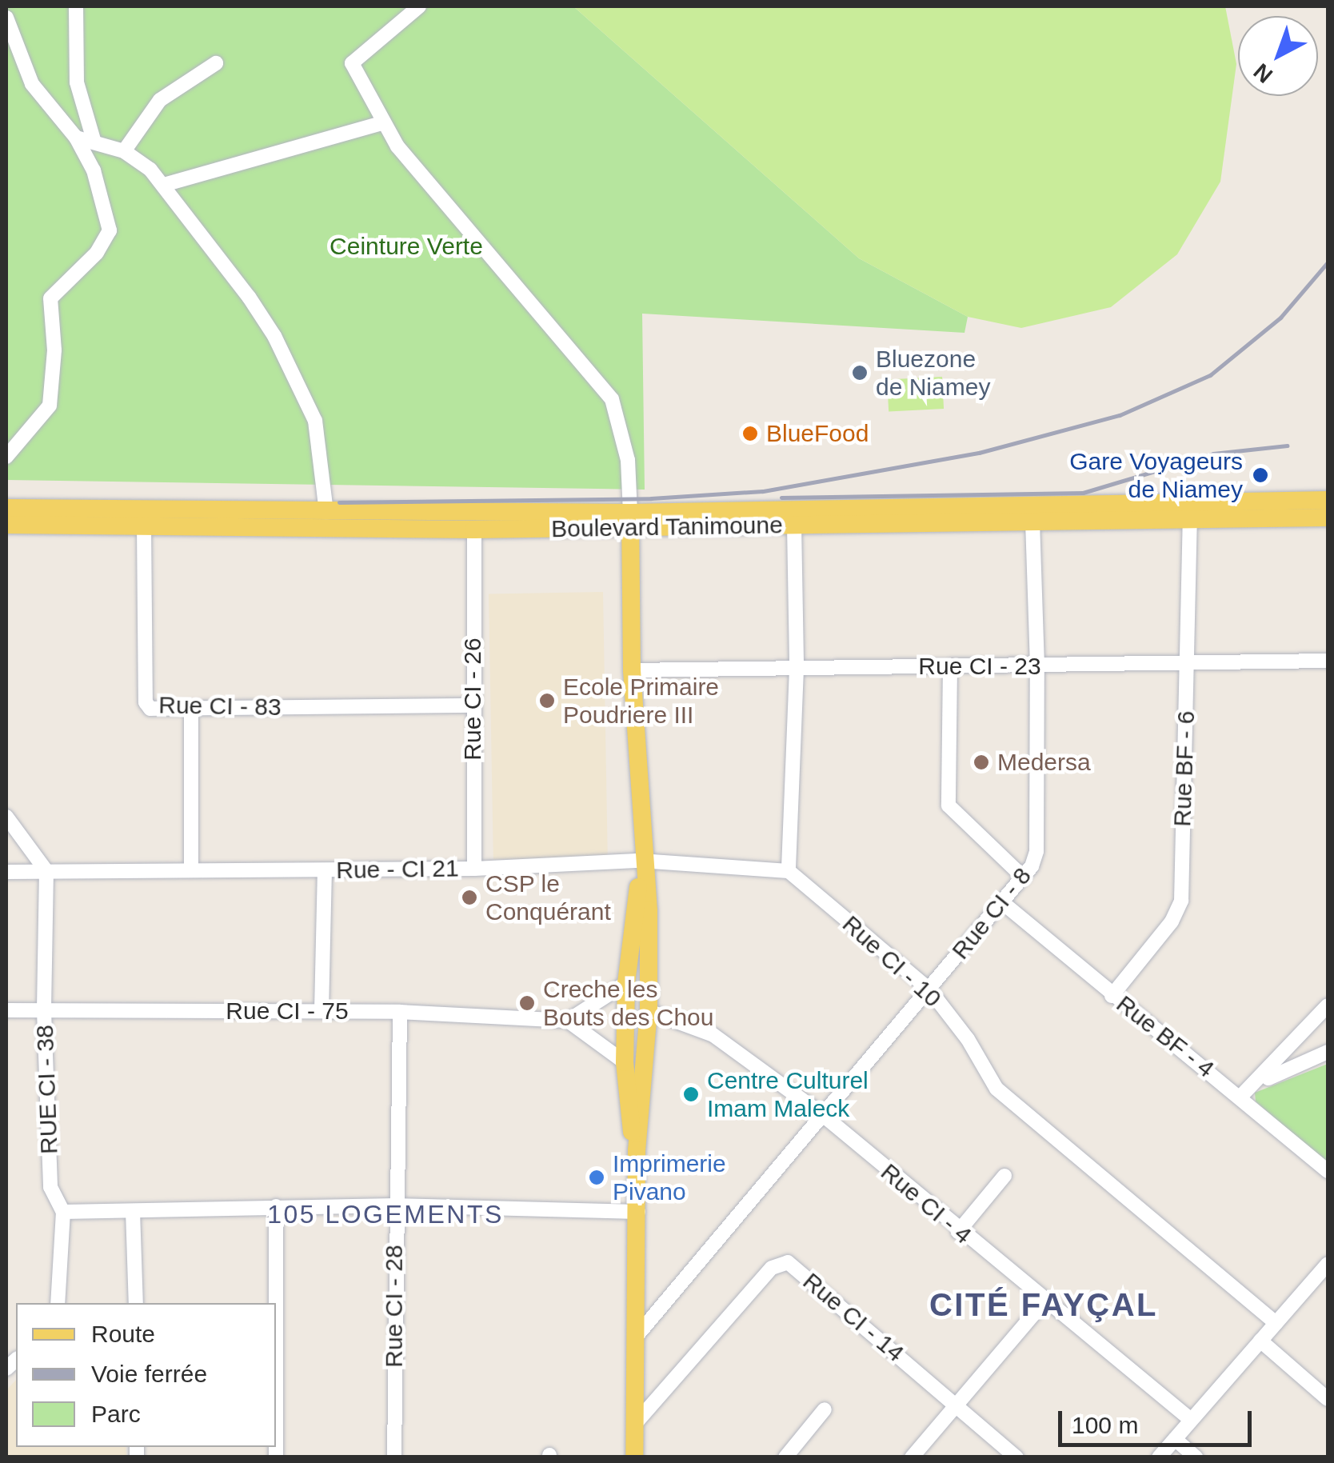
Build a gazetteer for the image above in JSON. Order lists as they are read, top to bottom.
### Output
{
  "streets": {
    "main road": ["Boulevard Tanimoune"],
    "street": [
      "Rue CI - 23",
      "Rue CI - 26",
      "Rue CI - 83",
      "Rue BF - 6",
      "Rue - CI 21",
      "Rue CI - 8",
      "Rue CI - 10",
      "Rue CI - 75",
      "Rue BF - 4",
      "RUE CI - 38",
      "Rue CI - 4",
      "Rue CI - 28",
      "Rue CI - 14"
    ]
  },
  "crossings": [
    ["Boulevard Tanimoune", "Rue CI - 26"],
    ["Boulevard Tanimoune", "Rue CI - 83"],
    ["Boulevard Tanimoune", "Rue BF - 6"],
    ["Boulevard Tanimoune", "Rue CI - 8"],
    ["Rue CI - 23", "Rue BF - 6"],
    ["Rue CI - 23", "Rue CI - 8"],
    ["Rue CI - 26", "Rue CI - 83"],
    ["Rue CI - 26", "Rue - CI 21"],
    ["Rue BF - 6", "Rue BF - 4"],
    ["Rue - CI 21", "Rue CI - 10"],
    ["Rue - CI 21", "RUE CI - 38"],
    ["Rue CI - 8", "Rue CI - 10"],
    ["Rue CI - 8", "Rue BF - 4"],
    ["Rue CI - 8", "Rue CI - 4"],
    ["Rue CI - 75", "RUE CI - 38"],
    ["Rue CI - 75", "Rue CI - 28"]
  ],
  "districts": ["105 LOGEMENTS", "CITÉ FAYÇAL"],
  "parks": ["Ceinture Verte"],
  "places": [
    "Bluezone de Niamey",
    "BlueFood",
    "Gare Voyageurs de Niamey",
    "Ecole Primaire Poudriere III",
    "Medersa",
    "CSP le Conquérant",
    "Creche les Bouts des Chou",
    "Centre Culturel Imam Maleck",
    "Imprimerie Pivano"
  ],
  "legend": ["Route", "Voie ferrée", "Parc"],
  "scale_bar": "100 m",
  "north": "bottom left"
}
